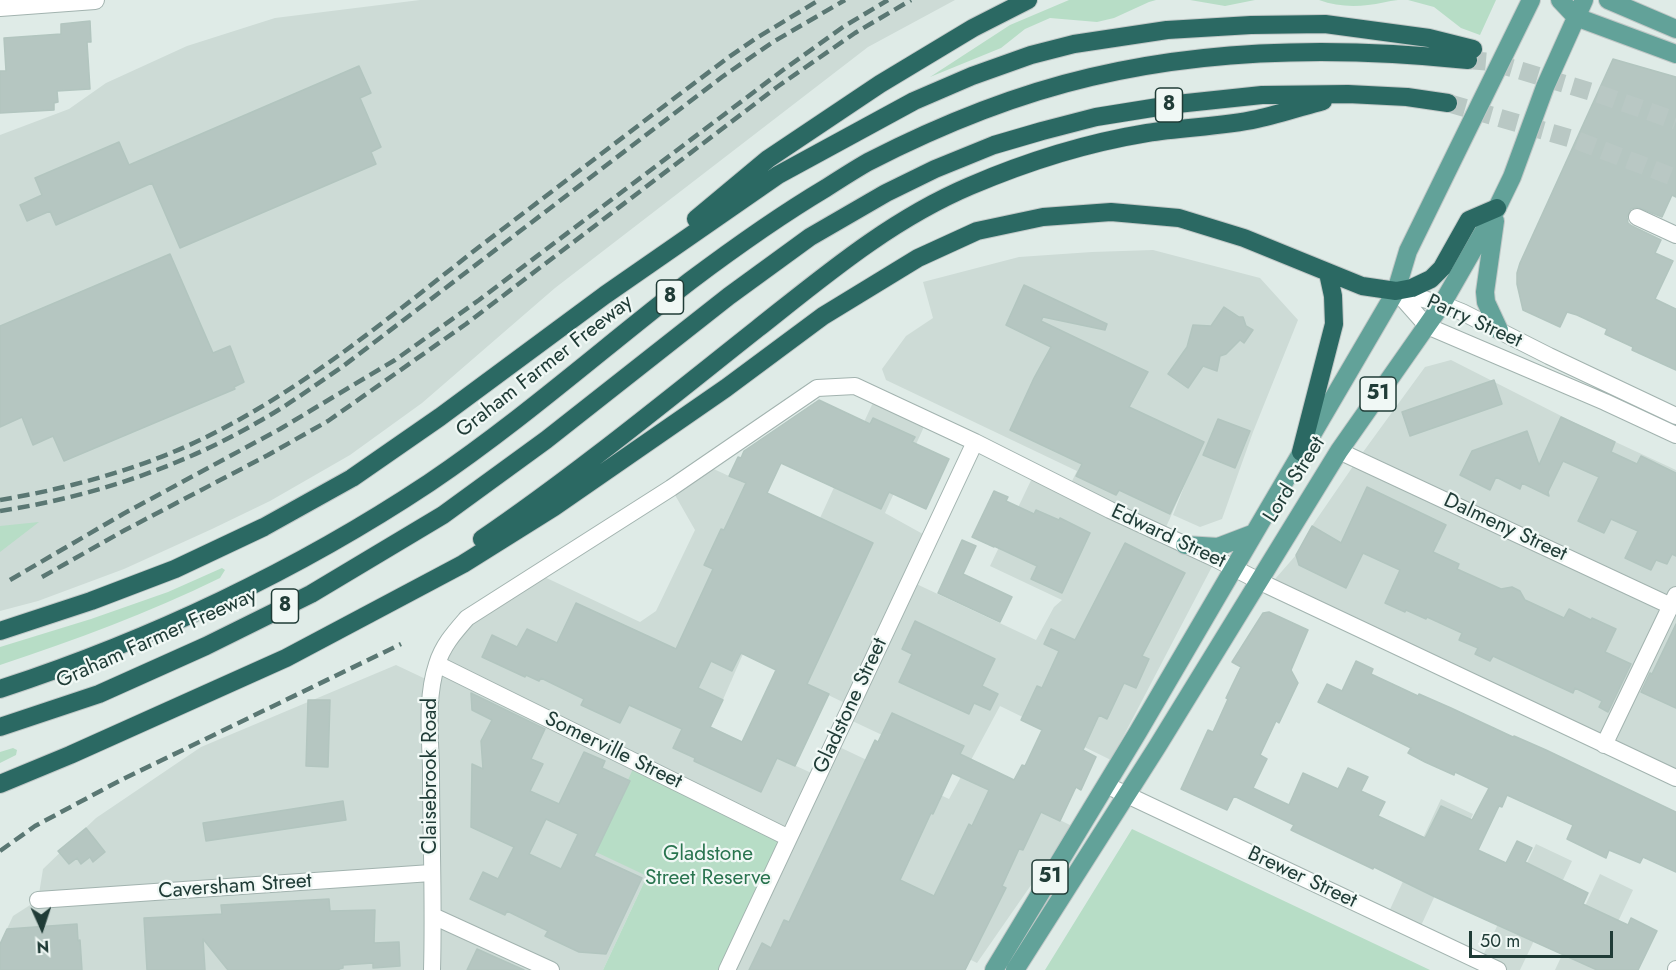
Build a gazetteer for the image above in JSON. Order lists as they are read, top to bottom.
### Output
{
  "streets": {
    "highway": ["8", "Graham Farmer Freeway"],
    "main road": ["51", "Lord Street"],
    "street": [
      "Parry Street",
      "Dalmeny Street",
      "Edward Street",
      "Gladstone Street",
      "Somerville Street",
      "Claisebrook Road",
      "Brewer Street",
      "Caversham Street"
    ]
  },
  "crossings": [
    ["Parry Street", "Lord Street"],
    ["Lord Street", "Dalmeny Street"],
    ["Lord Street", "Edward Street"],
    ["Lord Street", "Brewer Street"],
    ["Edward Street", "Gladstone Street"],
    ["Edward Street", "Claisebrook Road"],
    ["Gladstone Street", "Somerville Street"],
    ["Somerville Street", "Claisebrook Road"],
    ["Claisebrook Road", "Caversham Street"]
  ],
  "parks": ["Gladstone Street Reserve"],
  "scale_bar": "50 m",
  "north": "bottom"
}
